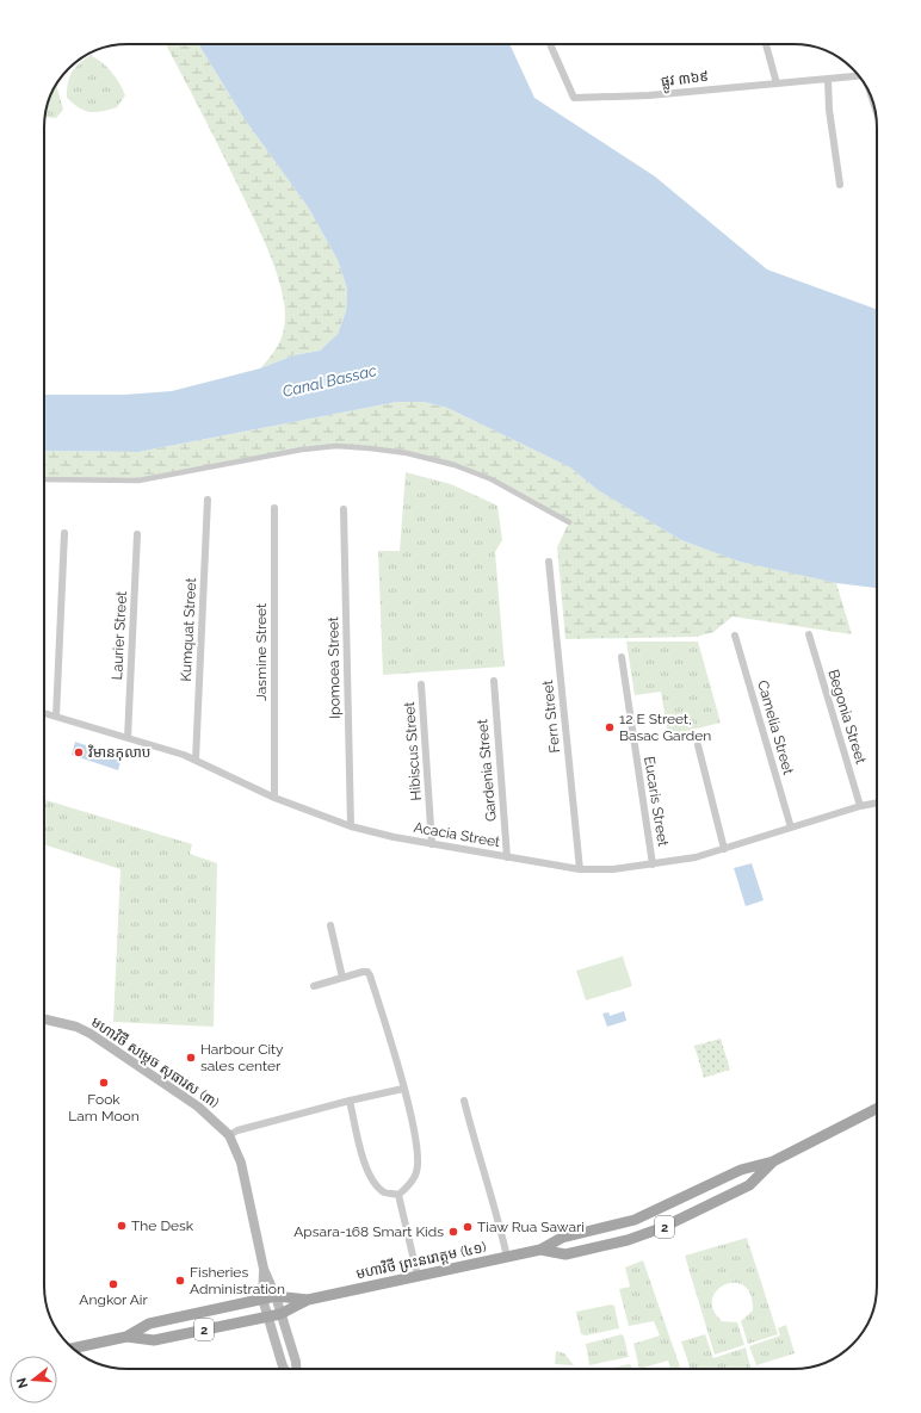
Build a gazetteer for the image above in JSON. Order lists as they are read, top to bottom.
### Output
{
  "streets": {
    "main road": ["មហាវិថី សម្តេច សុធារស (៣)", "2", "មហាវិថី ព្រះនរោត្តម (៤១)"],
    "street": [
      "ផ្លូវ ៣៦៩",
      "Kumquat Street",
      "Laurier Street",
      "Jasmine Street",
      "Ipomoea Street",
      "Fern Street",
      "Begonia Street",
      "Camelia Street",
      "Hibiscus Street",
      "Gardenia Street",
      "Eucaris Street",
      "Acacia Street"
    ]
  },
  "crossings": [
    ["Kumquat Street", "Acacia Street"],
    ["Laurier Street", "Acacia Street"],
    ["Jasmine Street", "Acacia Street"],
    ["Ipomoea Street", "Acacia Street"],
    ["Fern Street", "Acacia Street"],
    ["Begonia Street", "Acacia Street"],
    ["Camelia Street", "Acacia Street"],
    ["Hibiscus Street", "Acacia Street"],
    ["Gardenia Street", "Acacia Street"],
    ["Eucaris Street", "Acacia Street"],
    ["មហាវិថី សម្តេច សុធារស (៣)", "មហាវិថី ព្រះនរោត្តម (៤១)"]
  ],
  "water": ["Canal Bassac"],
  "places": [
    "12 E Street, Basac Garden",
    "វិមានកុលាប",
    "Harbour City sales center",
    "Fook Lam Moon",
    "The Desk",
    "Tiaw Rua Sawari",
    "Apsara-168 Smart Kids",
    "Fisheries Administration",
    "Angkor Air"
  ],
  "north": "left"
}
